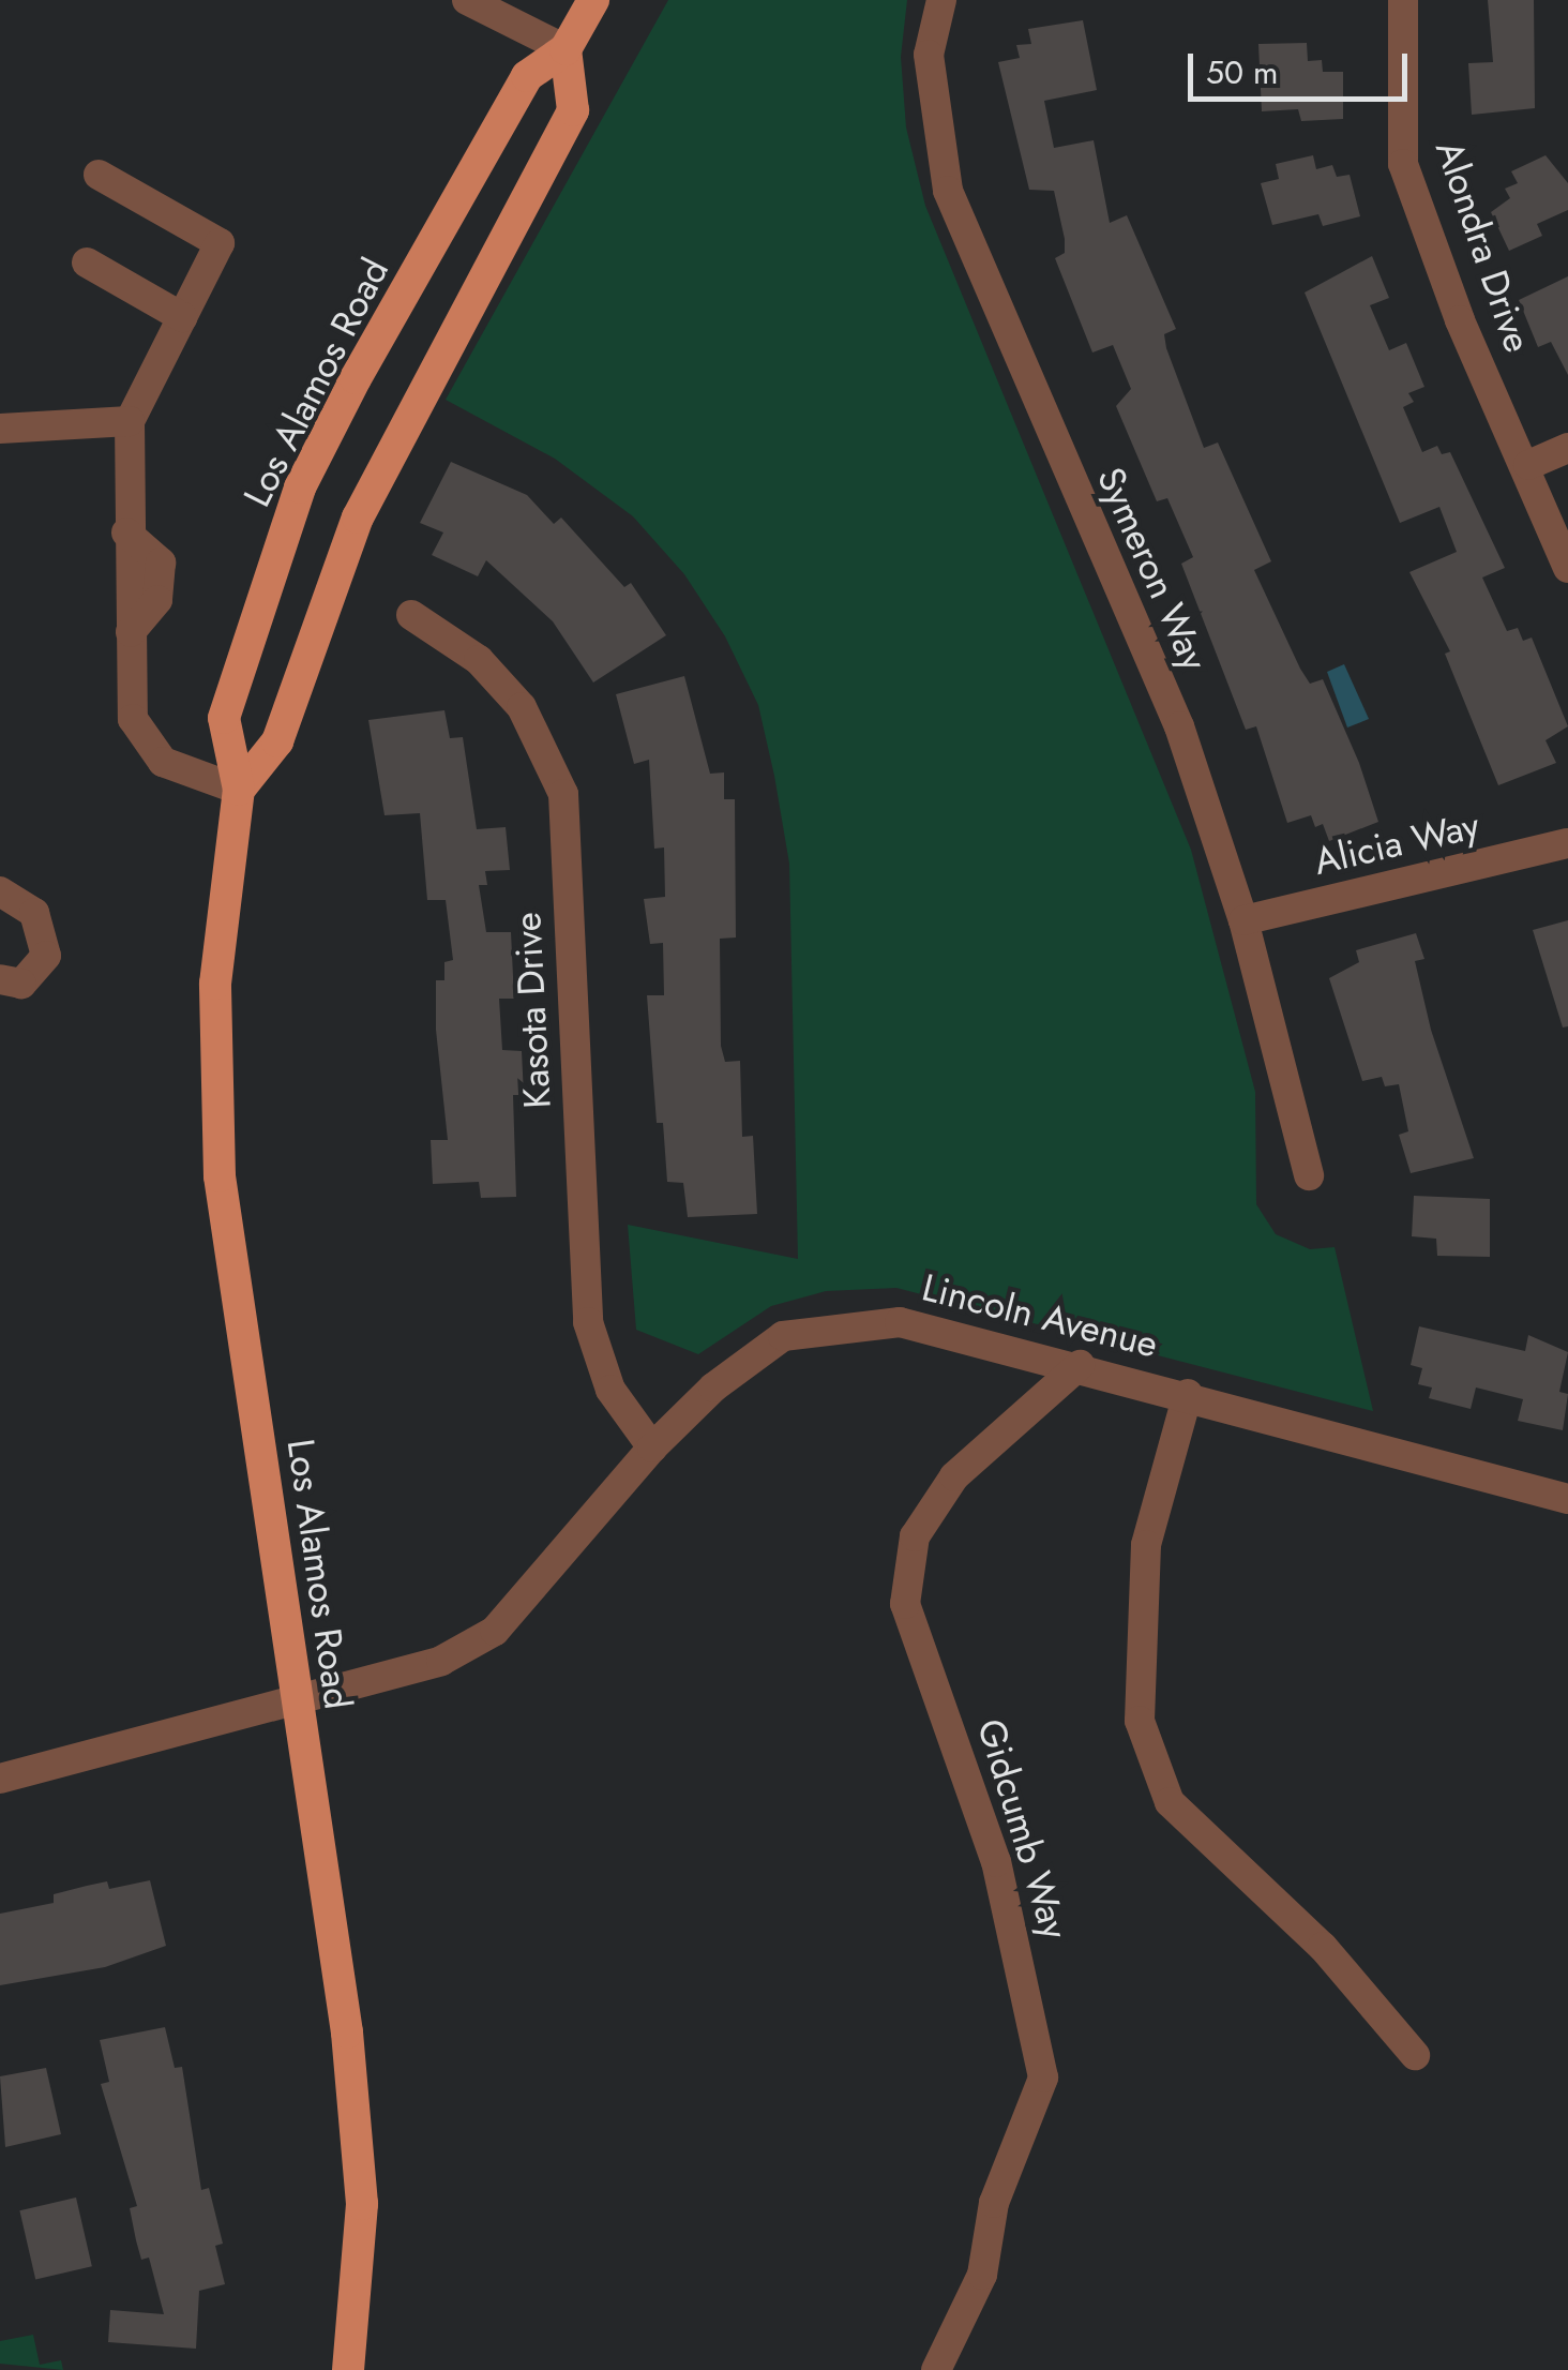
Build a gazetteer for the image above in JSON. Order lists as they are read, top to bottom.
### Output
{
  "streets": {
    "main road": ["Los Alamos Road"],
    "street": [
      "Alondra Drive",
      "Symeron Way",
      "Alicia Way",
      "Kasota Drive",
      "Lincoln Avenue",
      "Gidcumb Way"
    ]
  },
  "crossings": [
    ["Los Alamos Road", "Lincoln Avenue"],
    ["Symeron Way", "Alicia Way"],
    ["Kasota Drive", "Lincoln Avenue"],
    ["Lincoln Avenue", "Gidcumb Way"]
  ],
  "scale_bar": "50 m"
}
